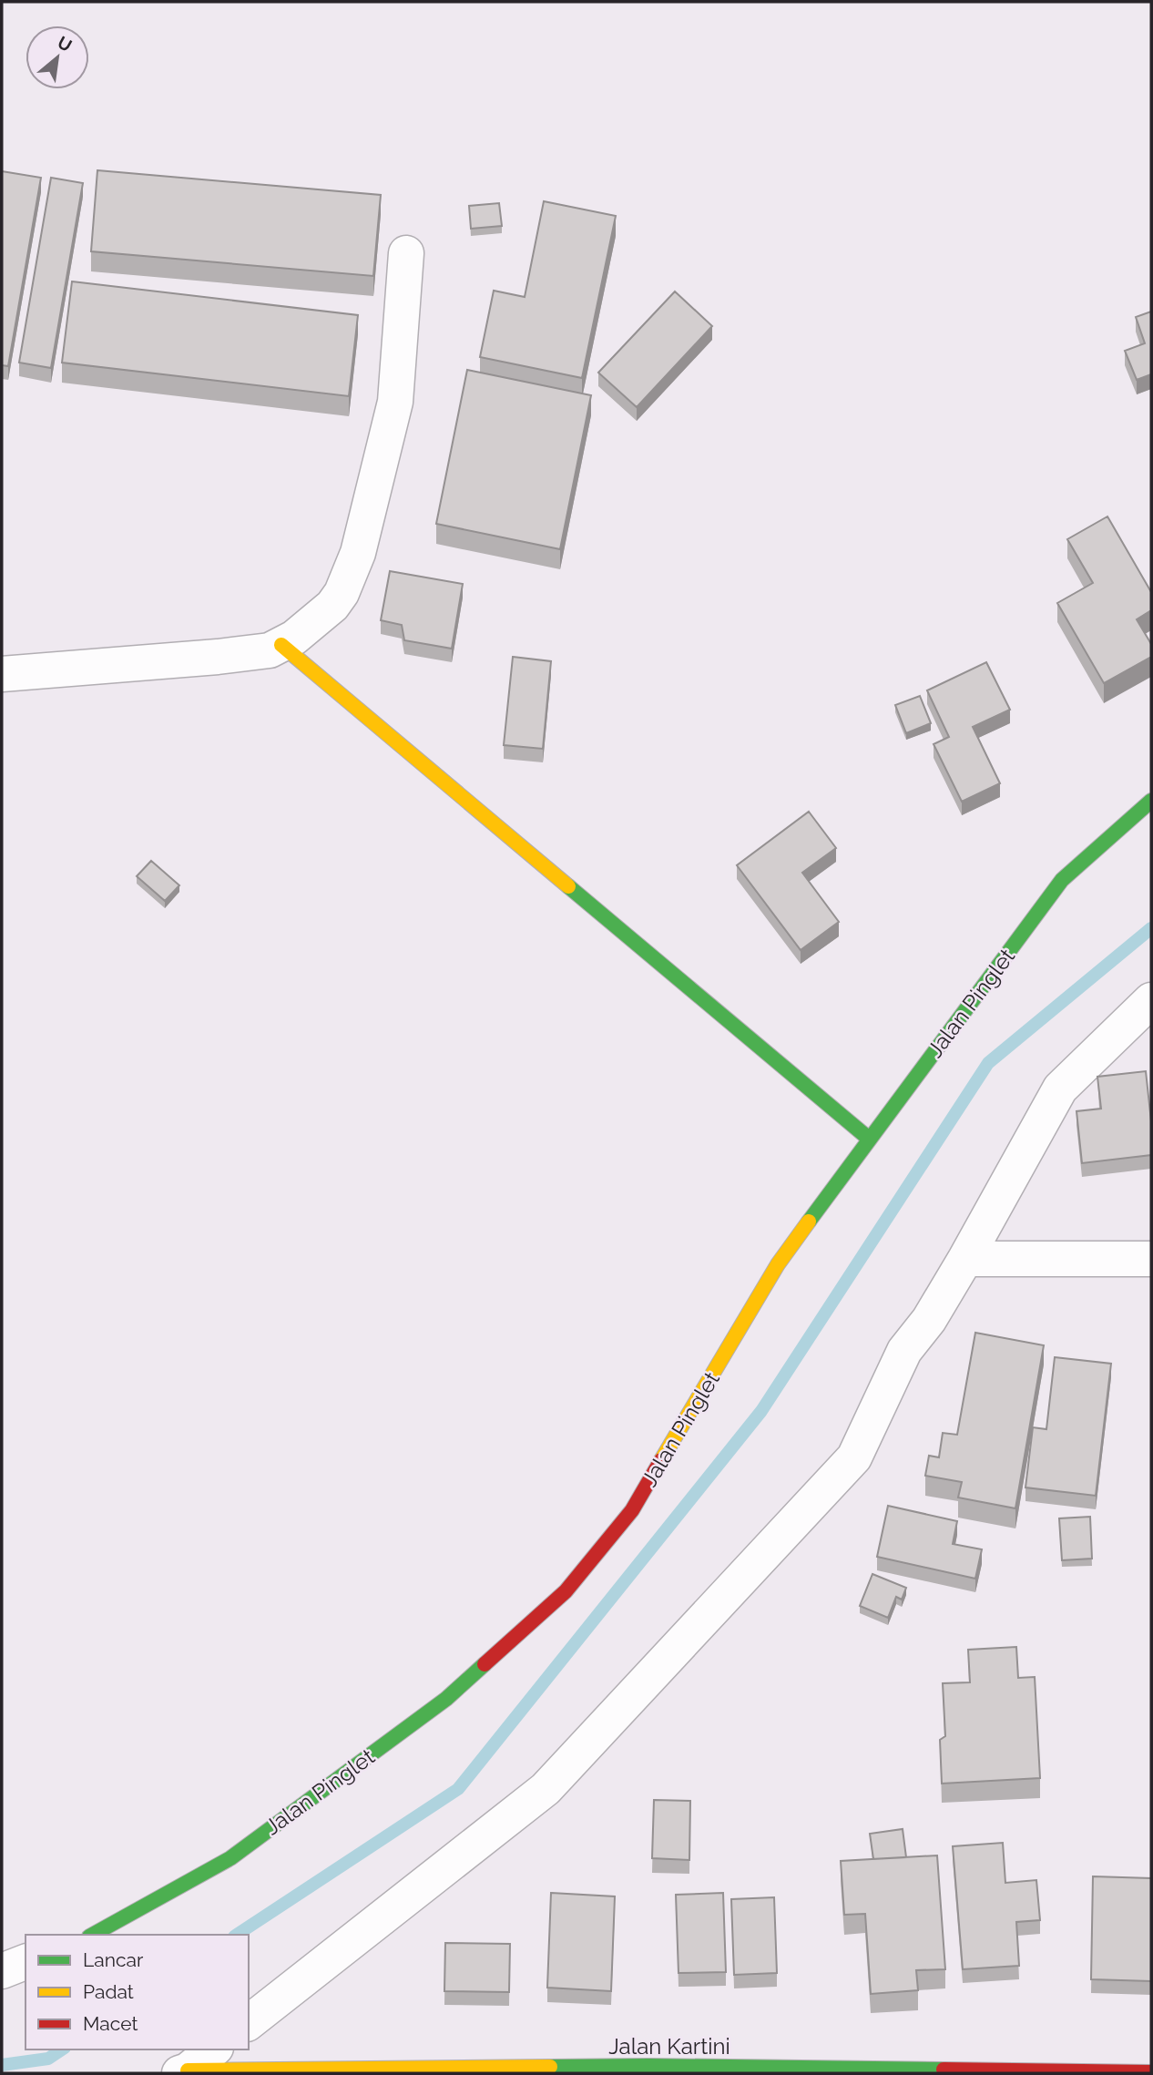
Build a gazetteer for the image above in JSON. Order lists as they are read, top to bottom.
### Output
{
  "streets": {
    "street": ["Jalan Pinglet", "Jalan Kartini"]
  },
  "legend": ["Lancar", "Padat", "Macet"],
  "north": "top right"
}
